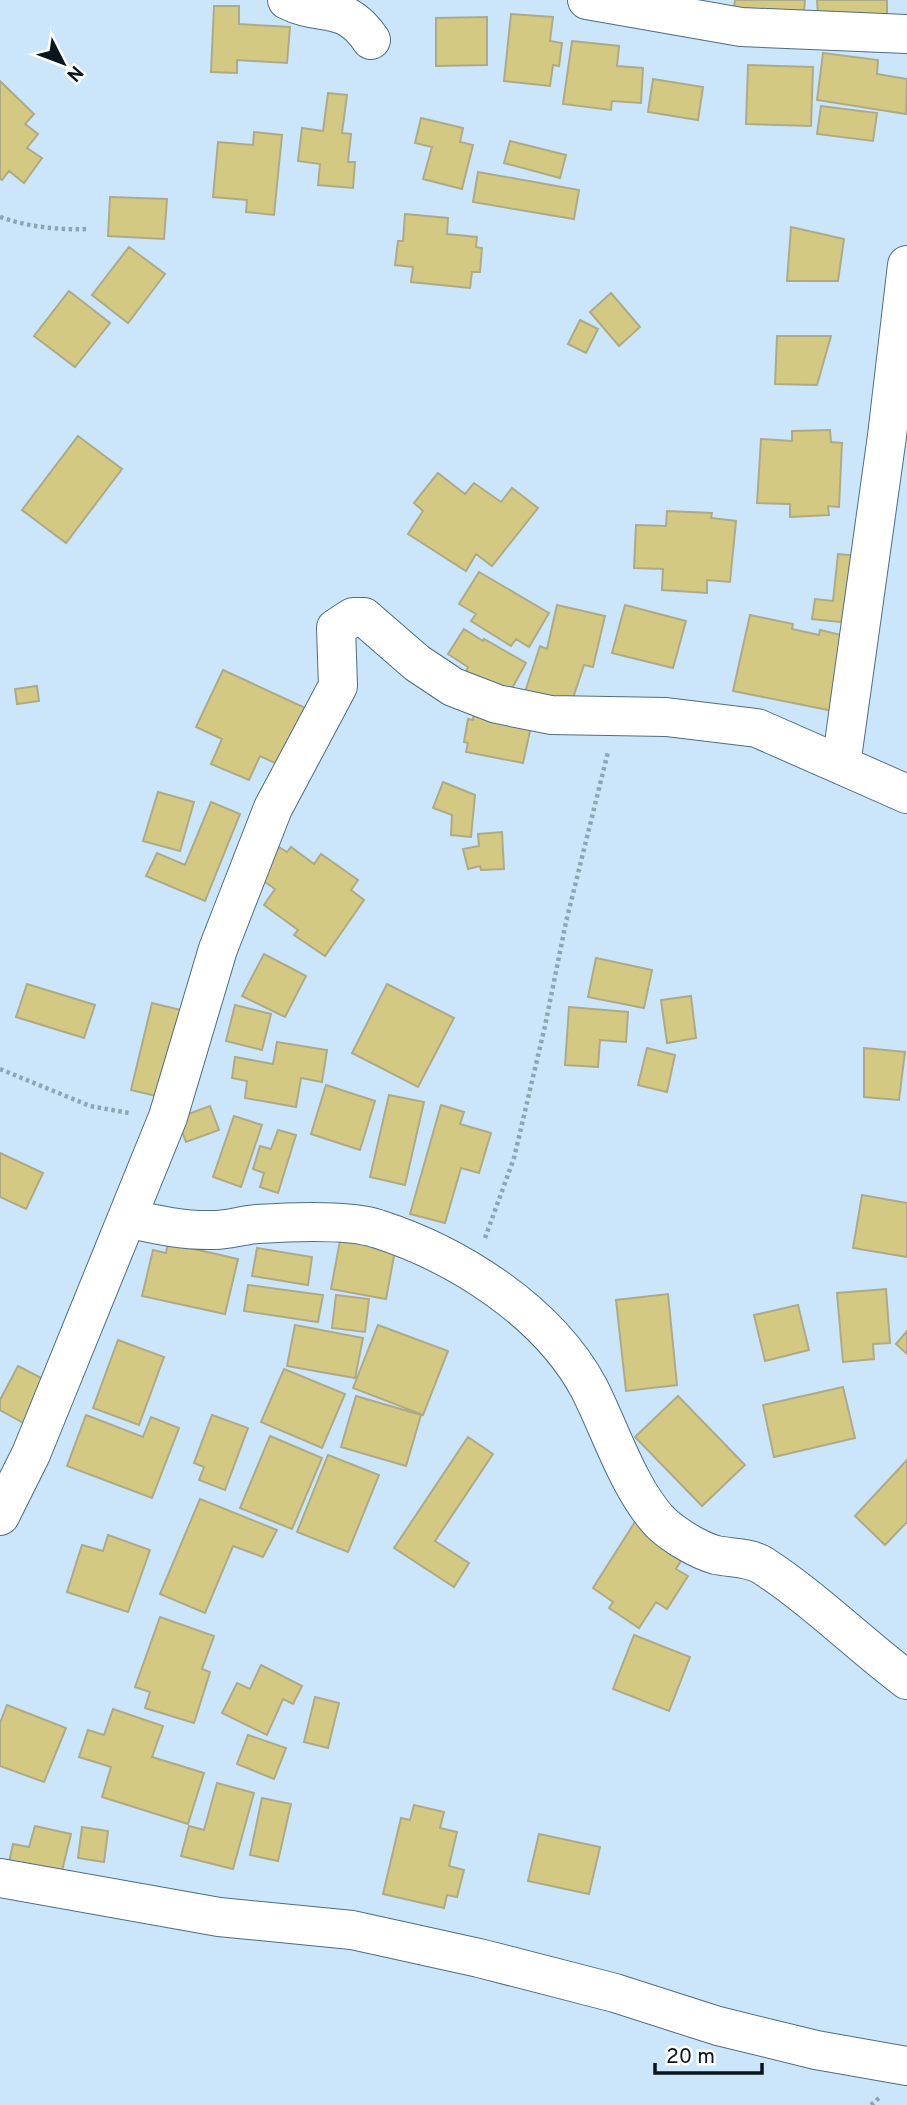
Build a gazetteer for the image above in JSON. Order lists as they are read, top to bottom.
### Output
{
  "scale_bar": "20 m",
  "north": "bottom right"
}
